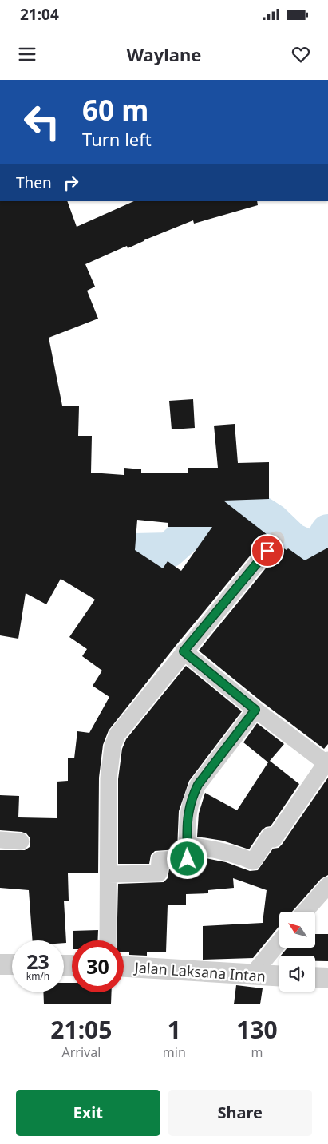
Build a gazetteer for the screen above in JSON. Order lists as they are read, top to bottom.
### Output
{
  "streets": {
    "street": ["Jalan Laksana Intan"]
  },
  "north": "top left",
  "page": {
    "status": "21:04",
    "header": "Waylane",
    "turn": ["60 m", "Turn left"],
    "then": "Then",
    "speed": "23 km/h",
    "limit": "30",
    "eta": [
      "21:05",
      "Arrival",
      "1",
      "min",
      "130",
      "m"
    ],
    "buttons": ["Exit", "Share"]
  }
}
